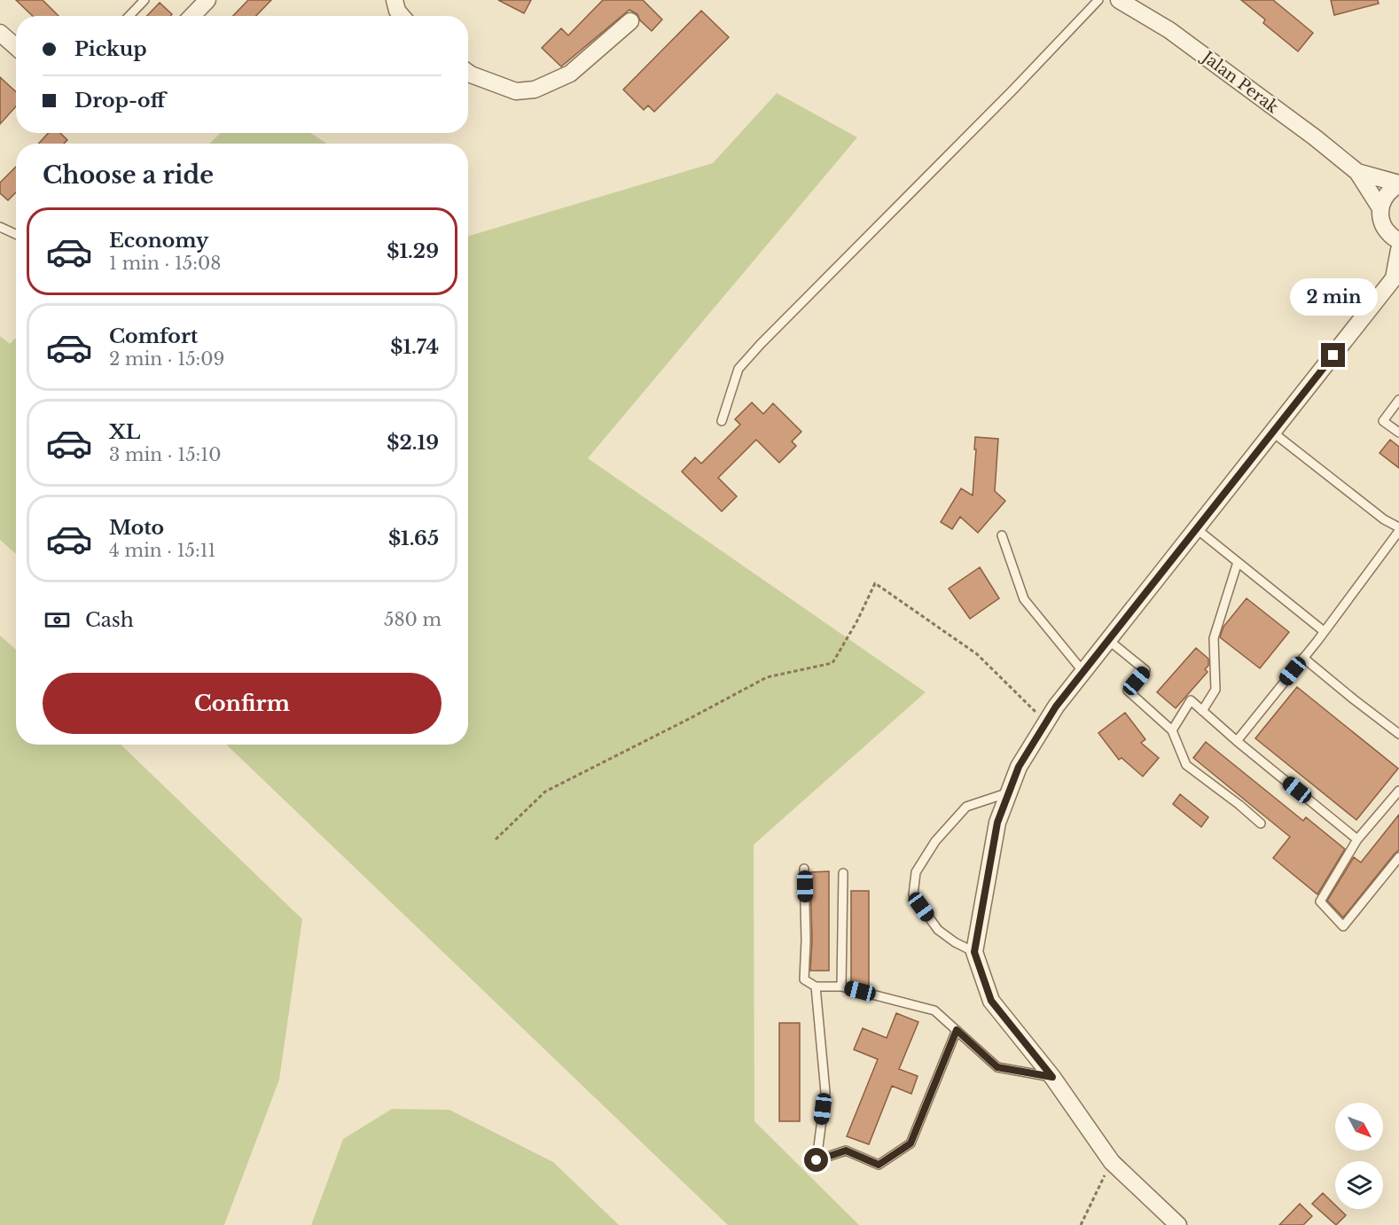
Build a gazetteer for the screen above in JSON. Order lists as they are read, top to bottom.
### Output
{
  "streets": {
    "street": ["Jalan Perak"]
  },
  "north": "bottom right",
  "page": {
    "banner": ["Pickup", "Drop-off"],
    "heading": "Choose a ride",
    "list": [
      {
        "name": "Economy",
        "note": "1 min · 15:08",
        "value": "$1.29"
      },
      {
        "name": "Comfort",
        "note": "2 min · 15:09",
        "value": "$1.74"
      },
      {
        "name": "XL",
        "note": "3 min · 15:10",
        "value": "$2.19"
      },
      {
        "name": "Moto",
        "note": "4 min · 15:11",
        "value": "$1.65"
      }
    ],
    "bubble": "2 min",
    "pay": ["Cash", "580 m"],
    "buttons": "Confirm"
  }
}
